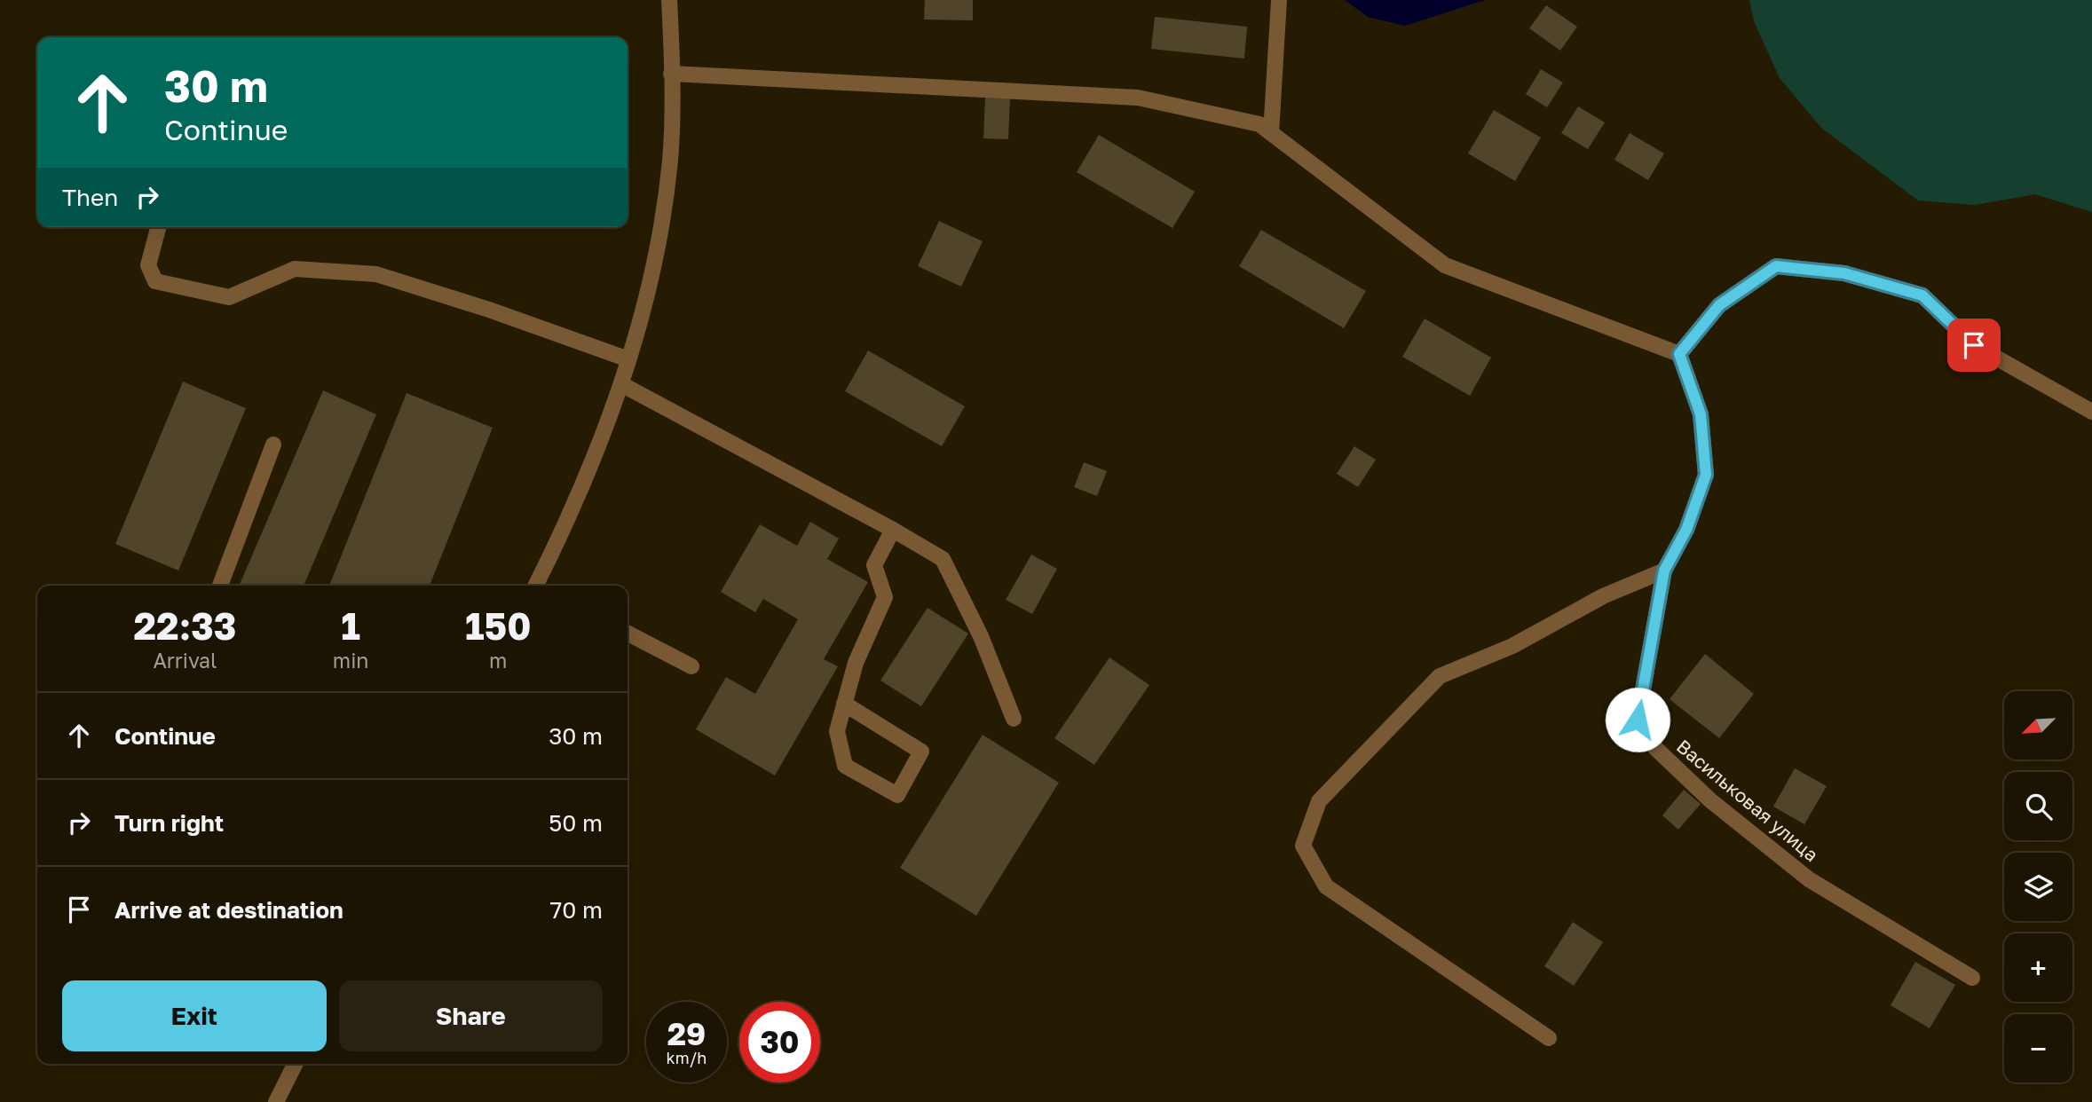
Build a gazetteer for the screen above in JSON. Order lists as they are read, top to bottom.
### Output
{
  "streets": {
    "street": ["Васильковая улица"]
  },
  "north": "bottom left",
  "page": {
    "turn": ["30 m", "Continue"],
    "then": "Then",
    "eta": [
      "22:33",
      "Arrival",
      "1",
      "min",
      "150",
      "m"
    ],
    "map_buttons": ["+", "−"],
    "list": [
      {
        "name": "Continue",
        "value": "30 m"
      },
      {
        "name": "Turn right",
        "value": "50 m"
      },
      {
        "name": "Arrive at destination",
        "value": "70 m"
      }
    ],
    "buttons": ["Exit", "Share"],
    "speed": "29 km/h",
    "limit": "30"
  }
}
